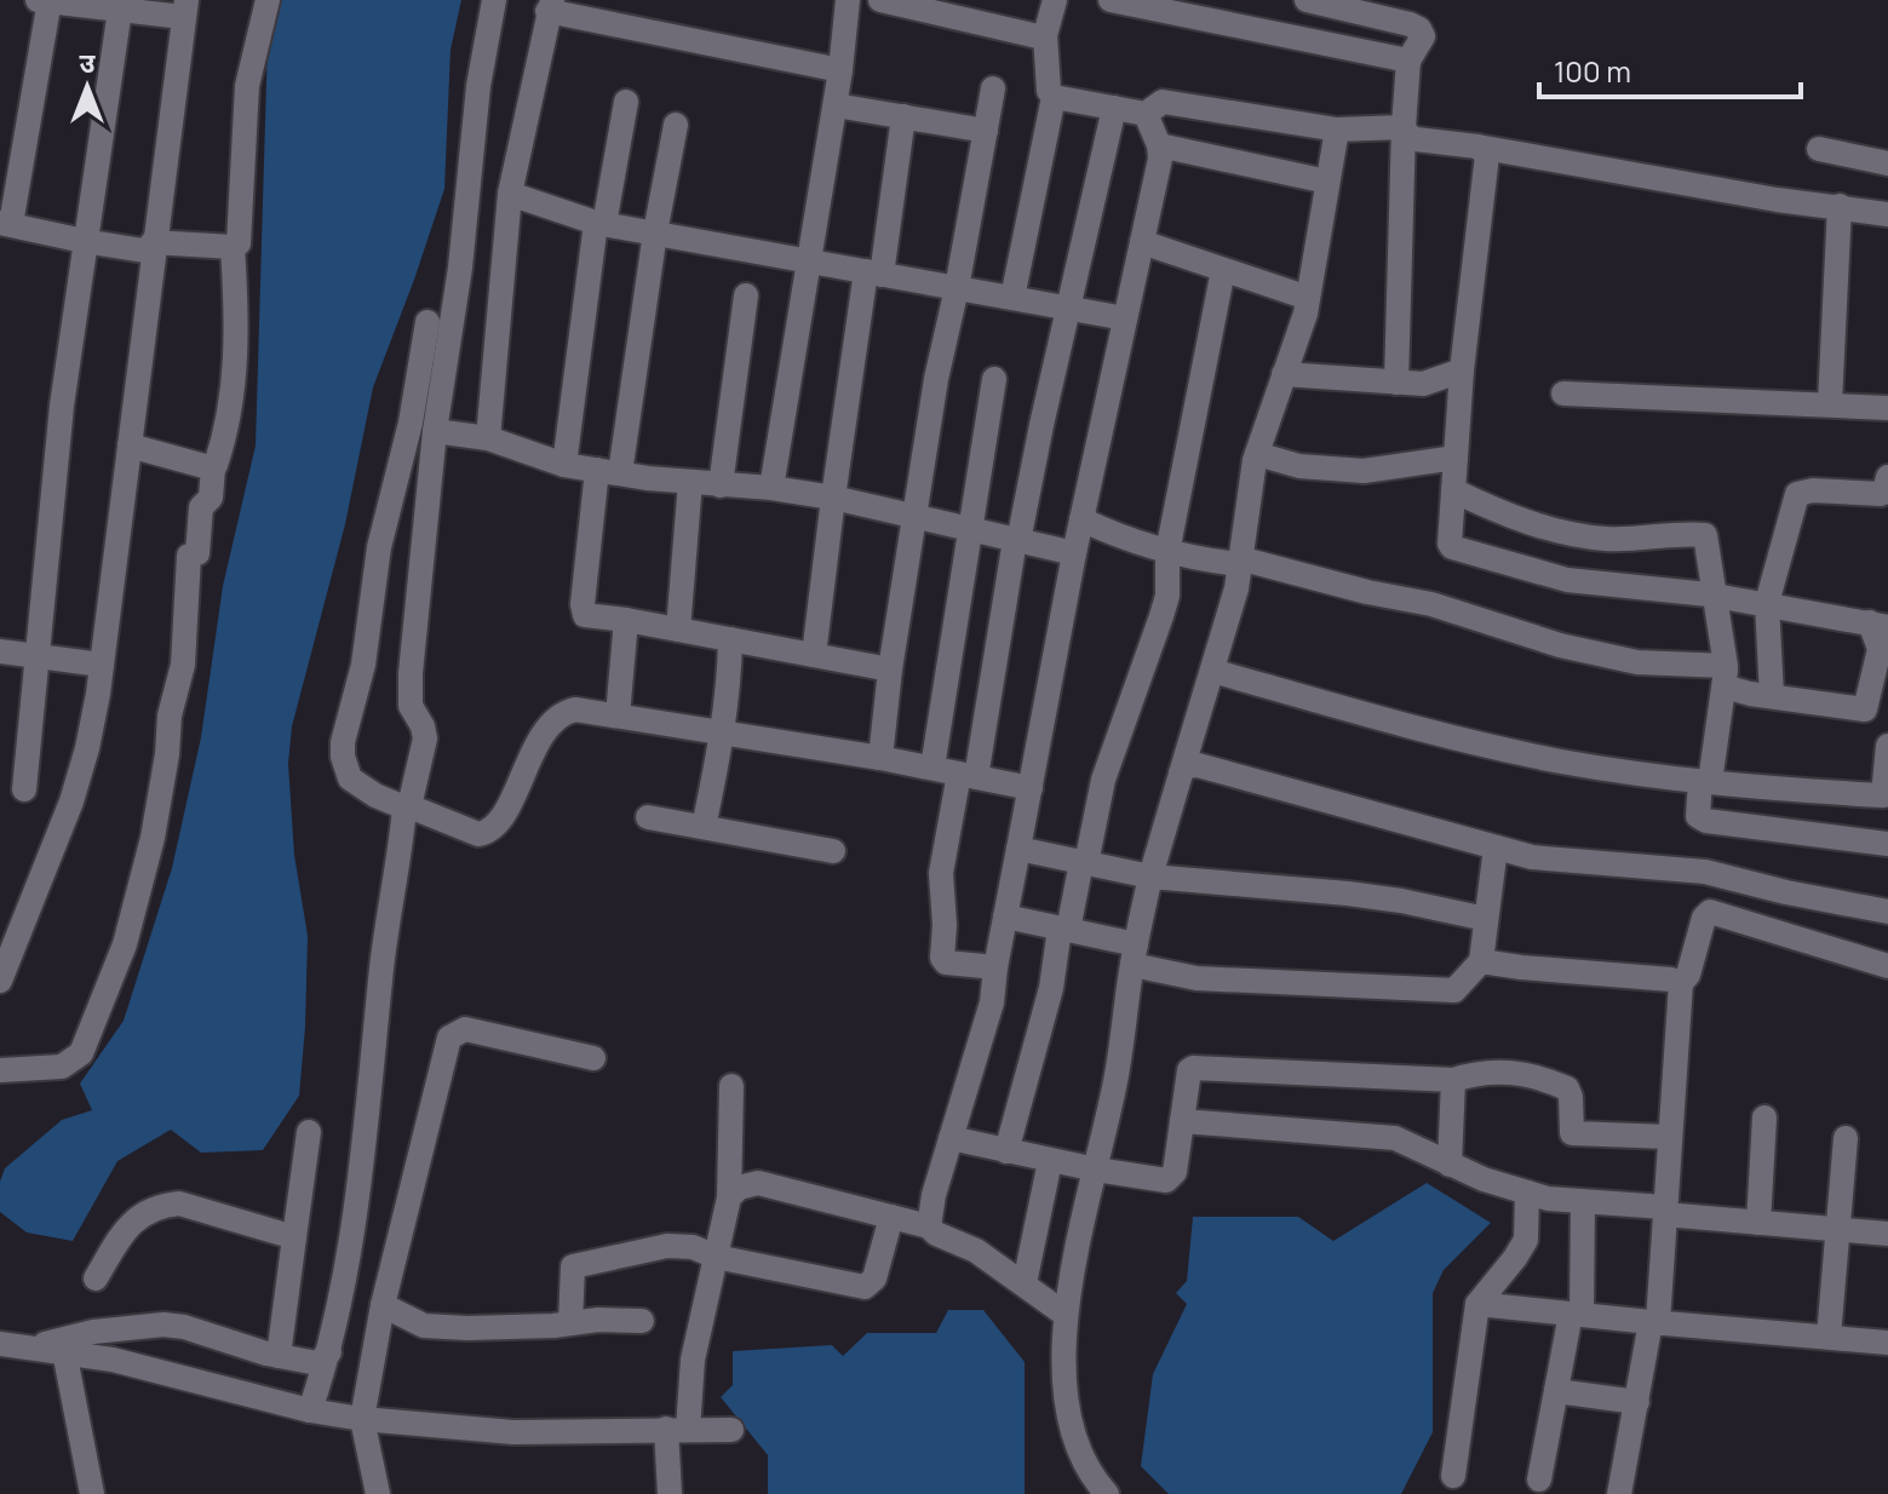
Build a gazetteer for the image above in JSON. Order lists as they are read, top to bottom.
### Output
{
  "scale_bar": "100 m",
  "north": "top"
}
